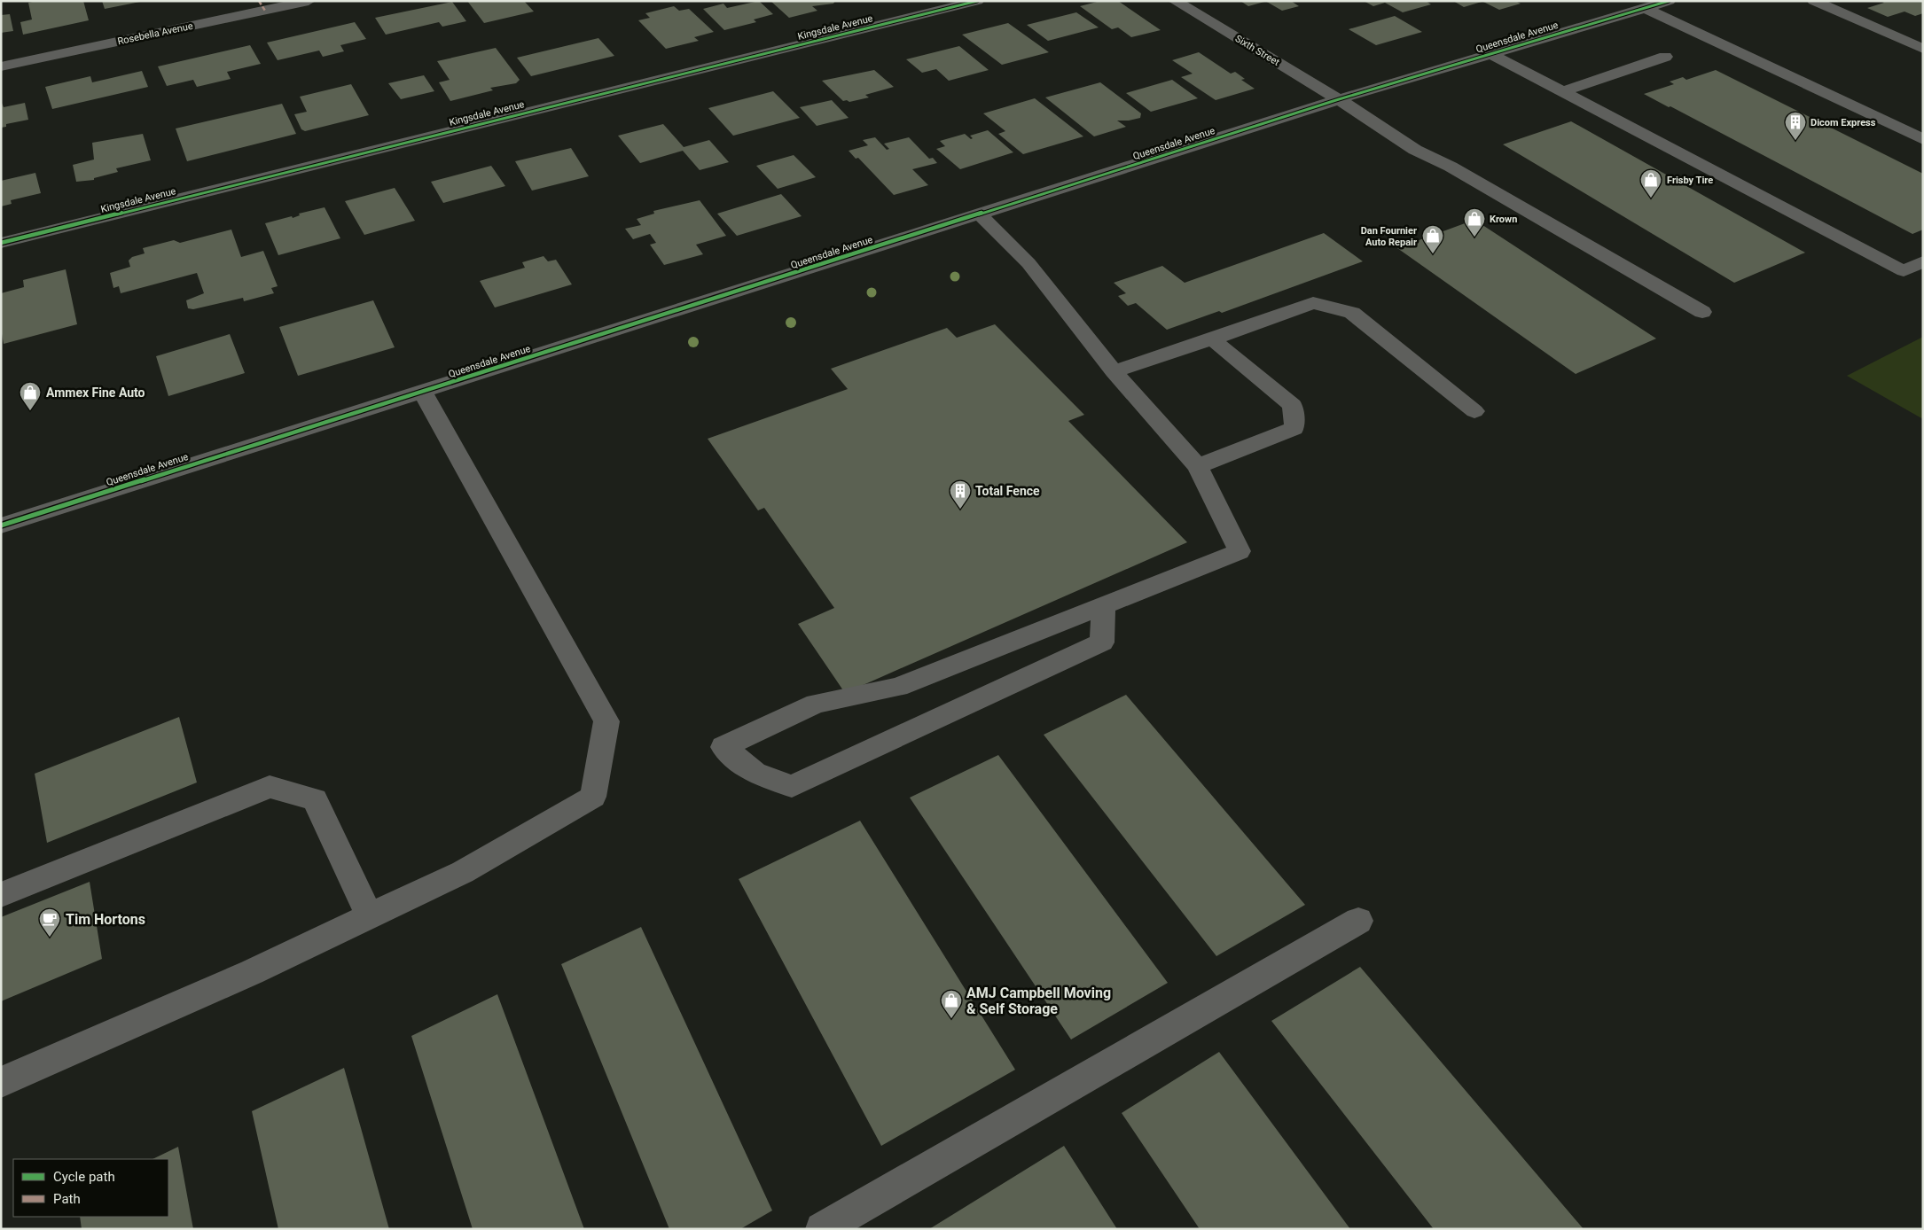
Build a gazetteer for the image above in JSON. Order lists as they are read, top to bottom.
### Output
{
  "streets": {
    "street": [
      "Kingsdale Avenue",
      "Rosebella Avenue",
      "Queensdale Avenue",
      "Sixth Street"
    ]
  },
  "crossings": [
    ["Queensdale Avenue", "Sixth Street"]
  ],
  "places": {
    "building": ["Dicom Express", "Total Fence"],
    "shop": [
      "Frisby Tire",
      "Krown",
      "Dan Fournier Auto Repair",
      "Ammex Fine Auto",
      "AMJ Campbell Moving & Self Storage"
    ],
    "cafe": ["Tim Hortons"]
  },
  "legend": ["Cycle path", "Path"]
}
